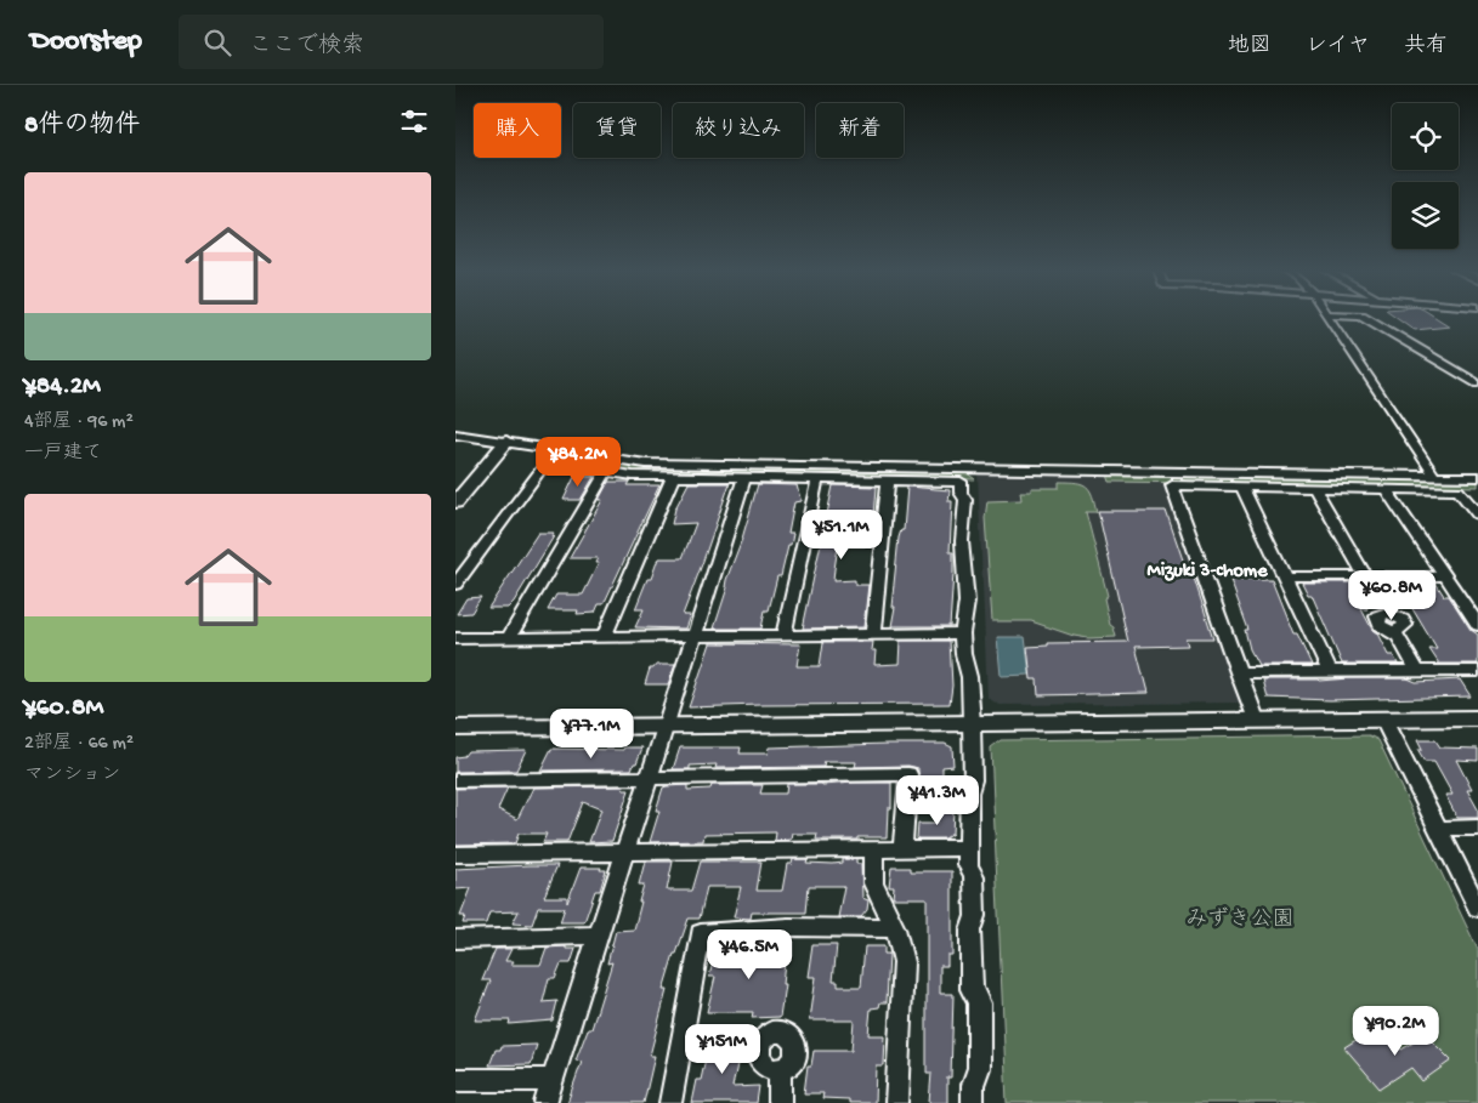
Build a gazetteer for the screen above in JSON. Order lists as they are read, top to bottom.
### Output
{
  "districts": ["Mizuki 3-chome"],
  "parks": ["みずき公園"],
  "page": {
    "header": "Doorstep",
    "search": "ここで検索",
    "nav": ["地図", "レイヤ", "共有"],
    "heading": "8件の物件",
    "chip": [
      "購入",
      "賃貸",
      "絞り込み",
      "新着"
    ],
    "list": [
      {
        "name": "¥84.2M",
        "note": "4部屋 · 96 m² · 一戸建て"
      },
      {
        "name": "¥60.8M",
        "note": "2部屋 · 66 m² · マンション"
      }
    ],
    "price": [
      "¥84.2M",
      "¥51.1M",
      "¥60.8M",
      "¥77.1M",
      "¥41.3M",
      "¥46.5M",
      "¥90.2M",
      "¥151M"
    ]
  }
}
